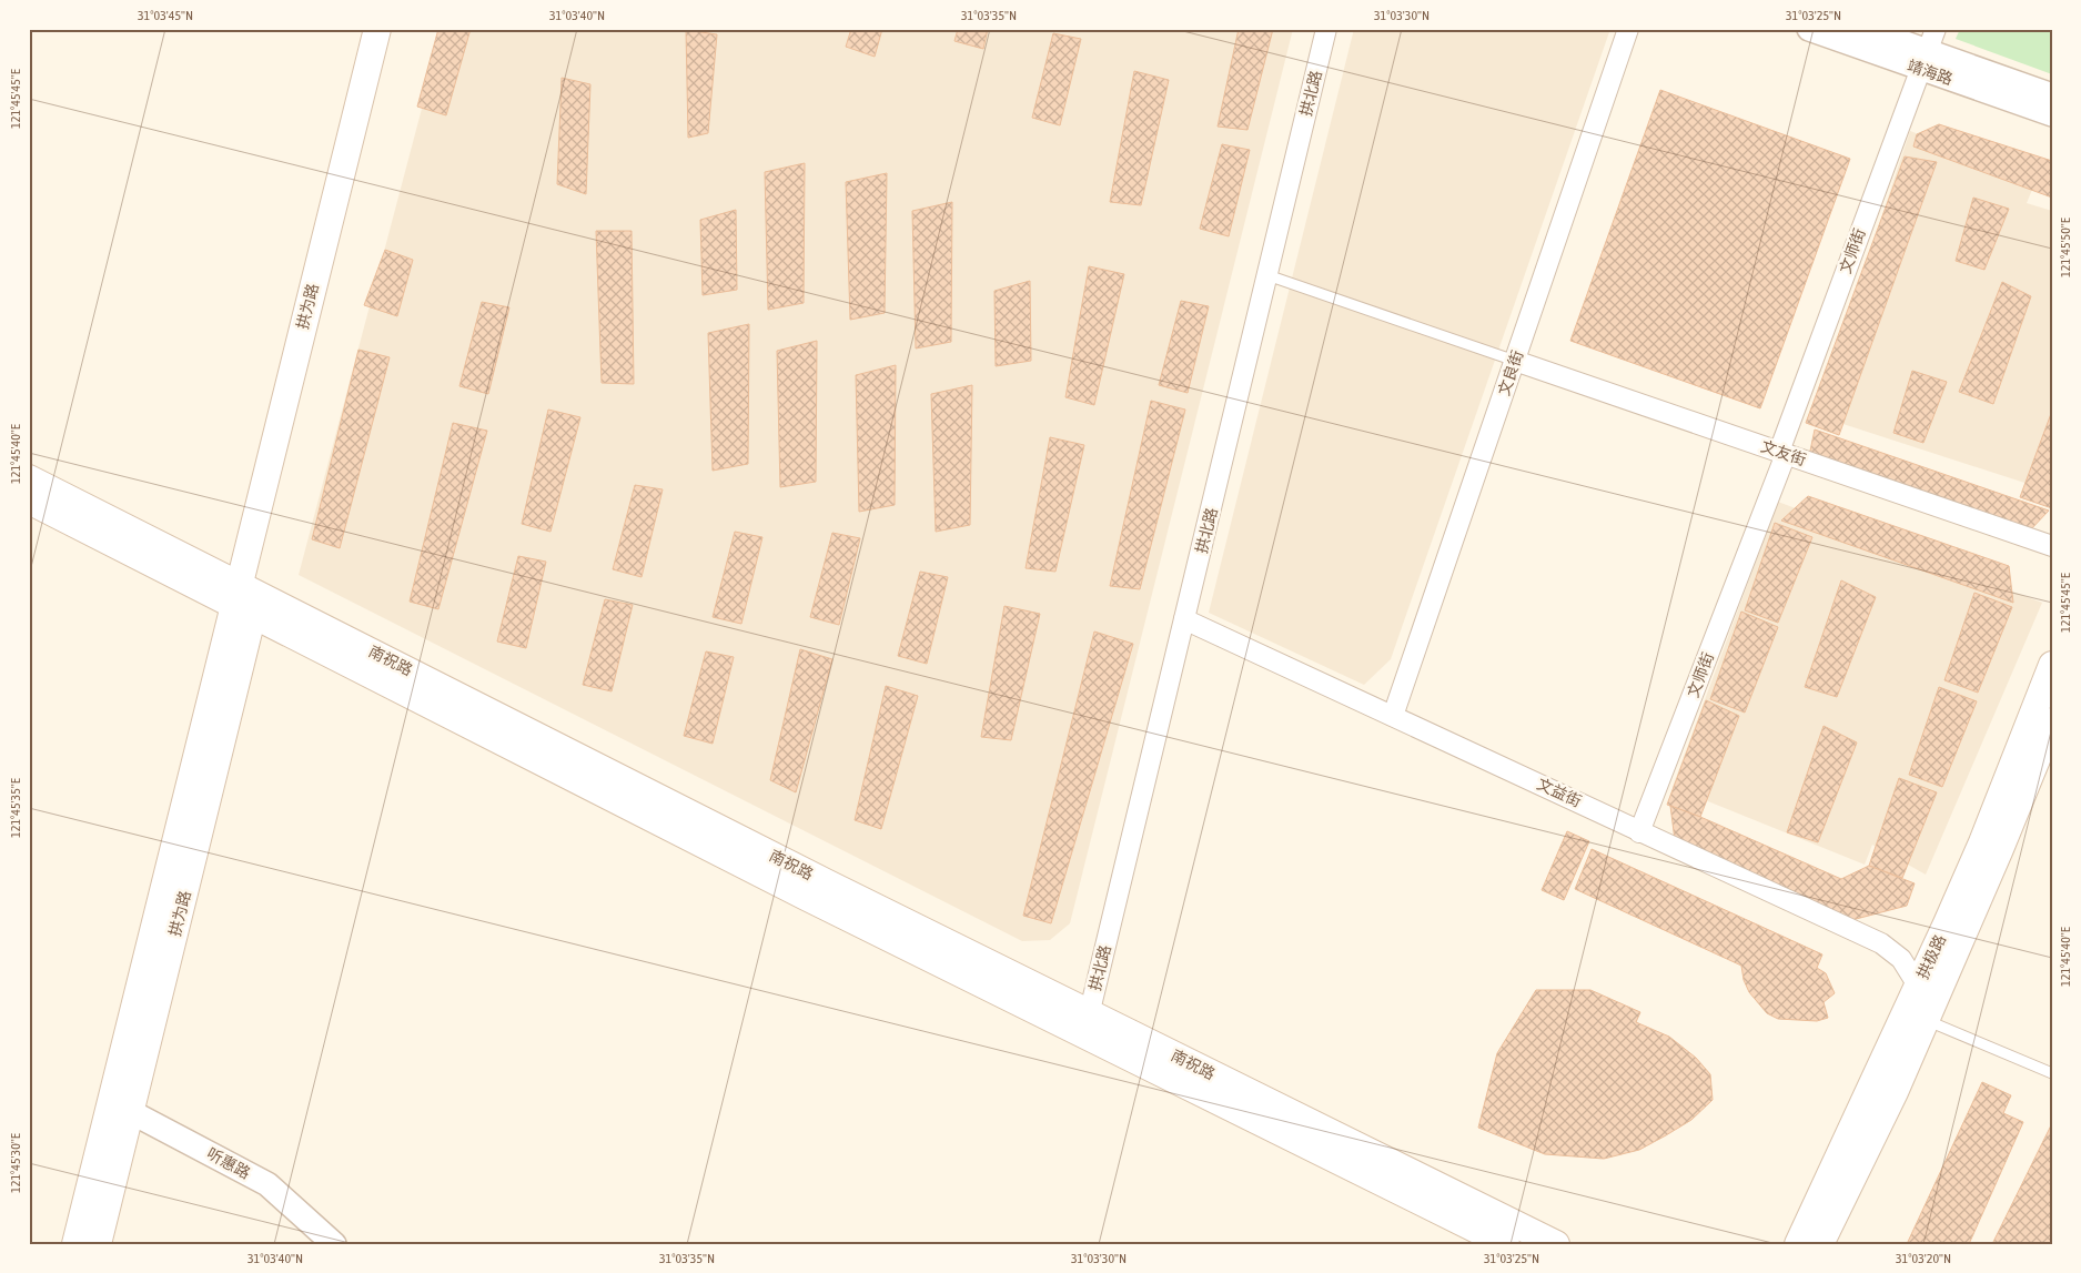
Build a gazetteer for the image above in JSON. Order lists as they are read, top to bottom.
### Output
{
  "streets": {
    "main road": ["拱为路", "南祝路", "拱极路"],
    "street": [
      "靖海路",
      "拱北路",
      "文师街",
      "文良街",
      "文友街",
      "文益街",
      "听惠路"
    ]
  },
  "crossings": [
    ["靖海路", "文师街"],
    ["拱北路", "南祝路"],
    ["拱北路", "文益街"],
    ["文师街", "文友街"],
    ["文师街", "文益街"],
    ["拱为路", "南祝路"],
    ["拱为路", "听惠路"],
    ["文良街", "文友街"],
    ["文良街", "文益街"],
    ["文益街", "拱极路"]
  ],
  "coordinates": [
    "31°03'45\"N",
    "31°03'40\"N",
    "31°03'35\"N",
    "31°03'30\"N",
    "31°03'25\"N",
    "121°45'45\"E",
    "121°45'50\"E",
    "121°45'40\"E",
    "121°45'35\"E",
    "121°45'30\"E",
    "31°03'20\"N"
  ]
}
